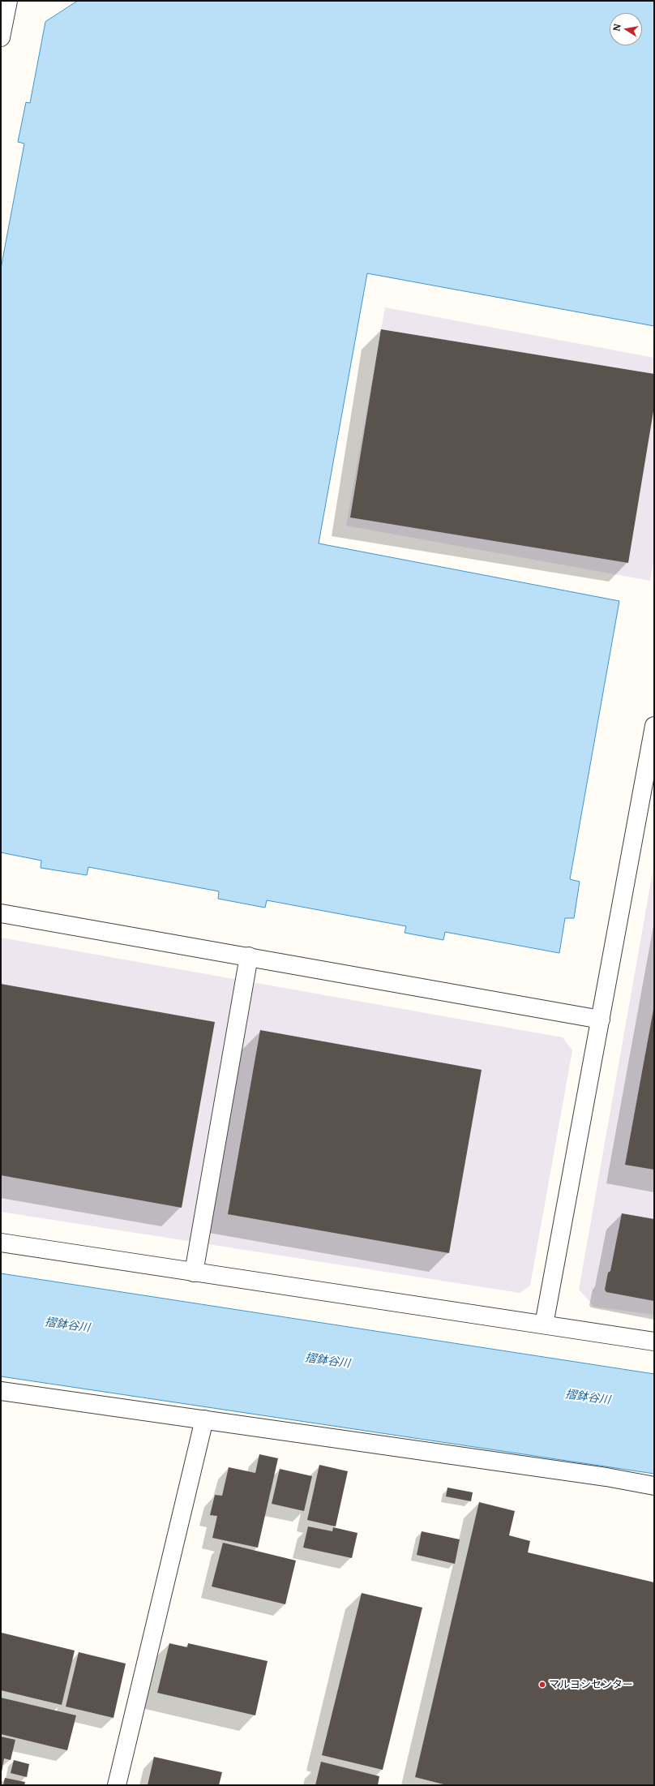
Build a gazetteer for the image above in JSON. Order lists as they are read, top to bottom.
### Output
{
  "water": ["摺鉢谷川"],
  "places": ["マルヨシセンター"],
  "north": "left"
}
